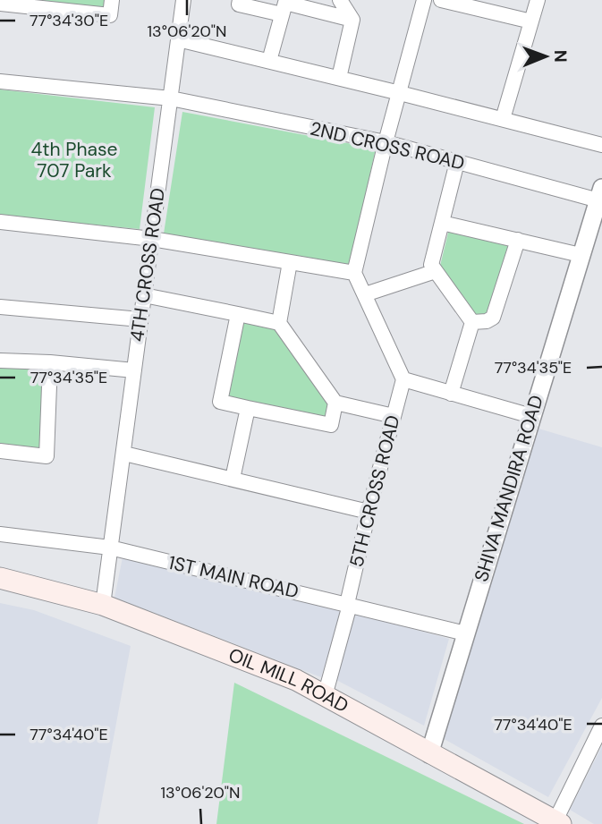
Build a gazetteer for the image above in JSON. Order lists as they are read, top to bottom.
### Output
{
  "streets": {
    "main road": ["OIL MILL ROAD"],
    "street": [
      "2ND CROSS ROAD",
      "4TH CROSS ROAD",
      "SHIVA MANDIRA ROAD",
      "5TH CROSS ROAD",
      "1ST MAIN ROAD"
    ]
  },
  "crossings": [
    ["2ND CROSS ROAD", "4TH CROSS ROAD"],
    ["2ND CROSS ROAD", "SHIVA MANDIRA ROAD"],
    ["4TH CROSS ROAD", "1ST MAIN ROAD"],
    ["4TH CROSS ROAD", "OIL MILL ROAD"],
    ["SHIVA MANDIRA ROAD", "1ST MAIN ROAD"],
    ["SHIVA MANDIRA ROAD", "OIL MILL ROAD"],
    ["5TH CROSS ROAD", "1ST MAIN ROAD"],
    ["5TH CROSS ROAD", "OIL MILL ROAD"]
  ],
  "parks": ["4th Phase 707 Park"],
  "north": "right",
  "coordinates": [
    "77°34'30\"E",
    "13°06'20\"N",
    "77°34'35\"E",
    "77°34'40\"E"
  ]
}
